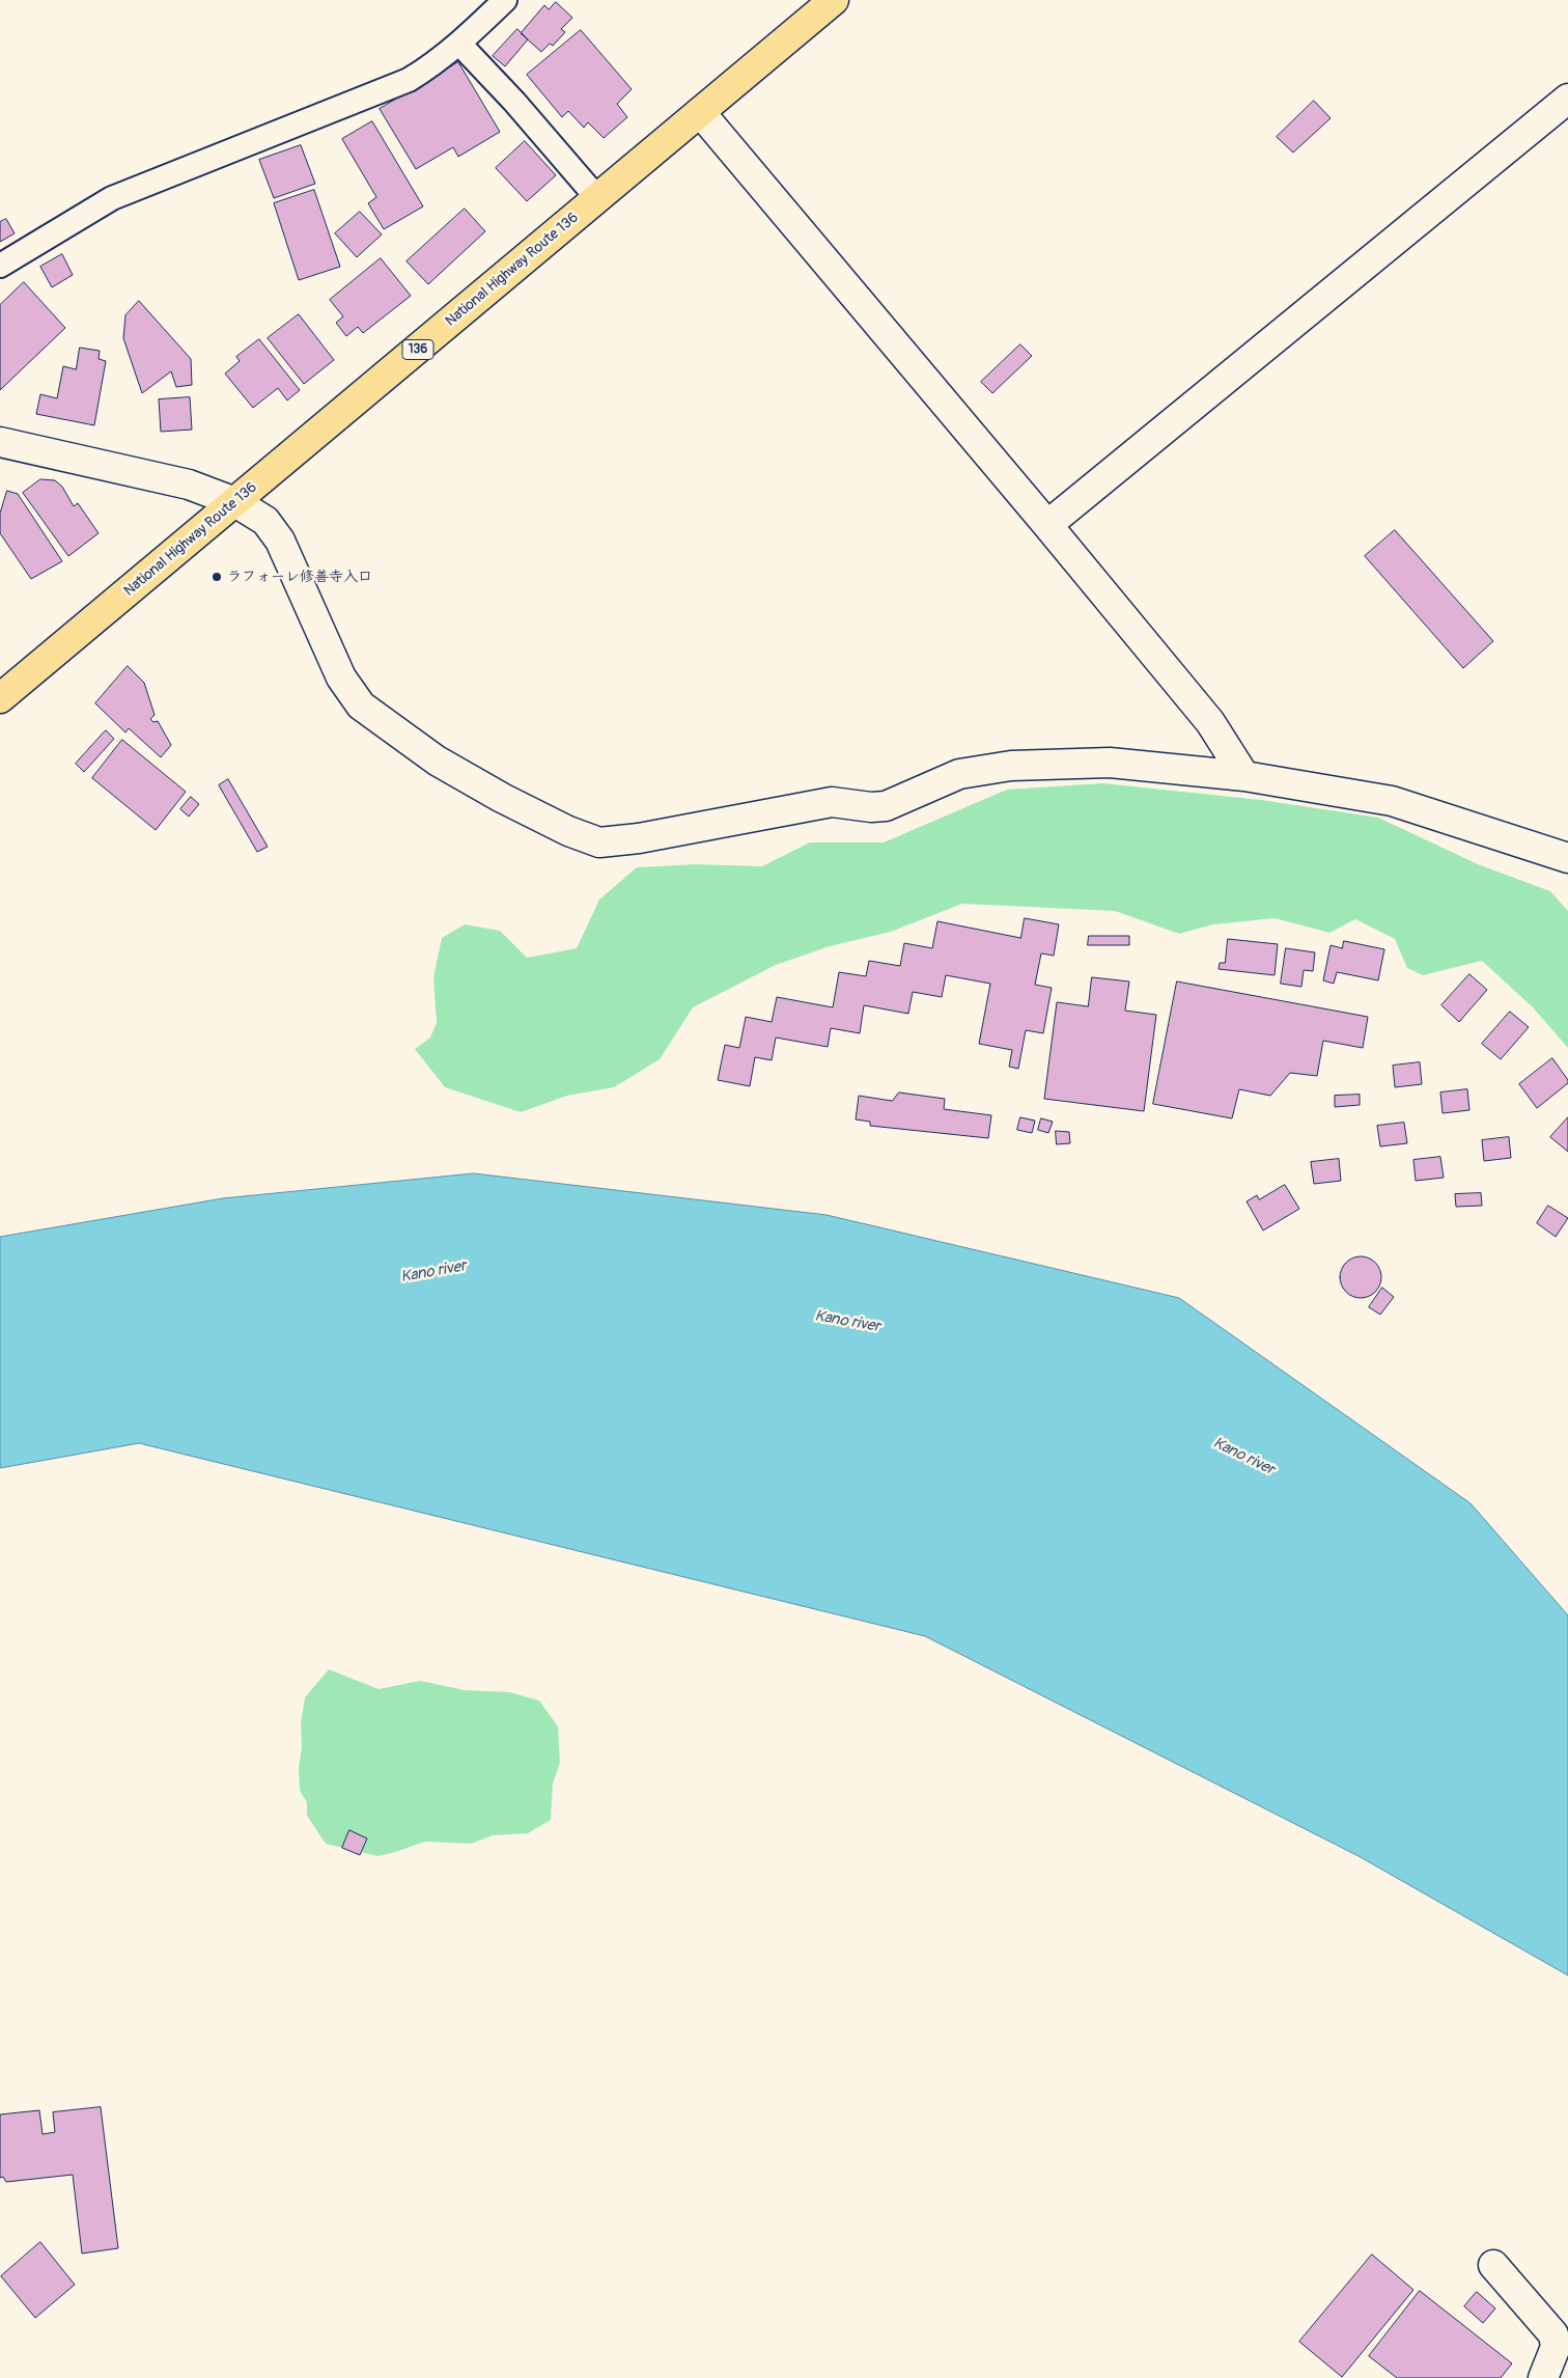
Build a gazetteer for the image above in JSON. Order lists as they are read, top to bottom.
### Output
{
  "streets": {
    "highway": ["National Highway Route 136", "136"]
  },
  "water": ["Kano river"],
  "places": ["ラフォーレ修善寺入口"]
}
